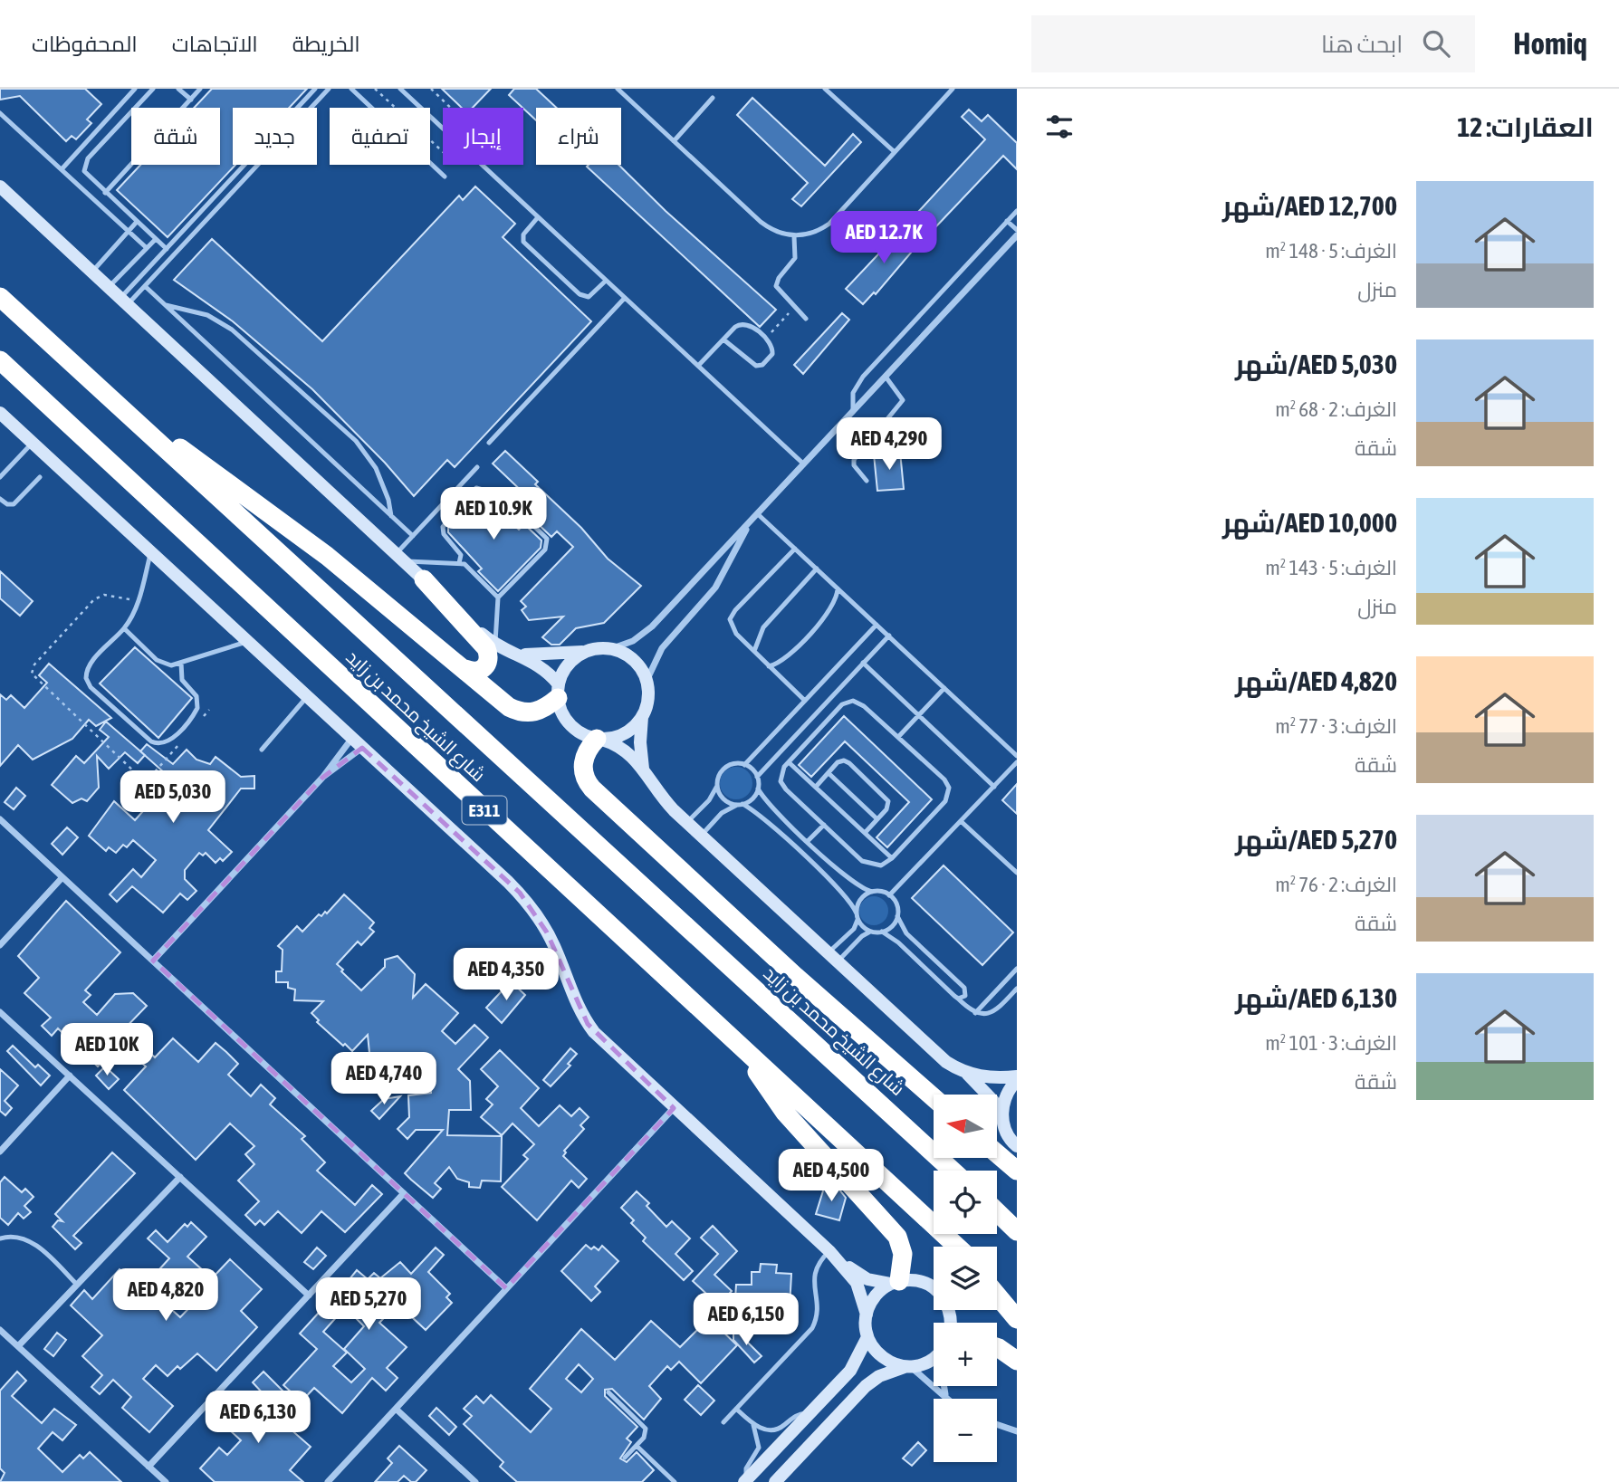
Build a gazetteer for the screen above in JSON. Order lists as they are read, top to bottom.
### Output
{
  "streets": {
    "highway": ["شارع الشيخ محمد بن زايد", "E311"]
  },
  "north": "left",
  "page": {
    "header": "Homiq",
    "search": "ابحث هنا",
    "nav": ["الخريطة", "الاتجاهات", "المحفوظات"],
    "heading": "العقارات: 12",
    "chip": [
      "شراء",
      "إيجار",
      "تصفية",
      "جديد",
      "شقة"
    ],
    "list": [
      {
        "name": "AED 12,700/شهر",
        "note": "الغرف: 5 · 148 m² · منزل"
      },
      {
        "name": "AED 5,030/شهر",
        "note": "الغرف: 2 · 68 m² · شقة"
      },
      {
        "name": "AED 10,000/شهر",
        "note": "الغرف: 5 · 143 m² · منزل"
      },
      {
        "name": "AED 4,820/شهر",
        "note": "الغرف: 3 · 77 m² · شقة"
      },
      {
        "name": "AED 5,270/شهر",
        "note": "الغرف: 2 · 76 m² · شقة"
      },
      {
        "name": "AED 6,130/شهر",
        "note": "الغرف: 3 · 101 m² · شقة"
      }
    ],
    "price": [
      "AED 12.7K",
      "AED 4,290",
      "AED 10.9K",
      "AED 5,030",
      "AED 4,350",
      "AED 10K",
      "AED 4,740",
      "AED 4,500",
      "AED 4,820",
      "AED 5,270",
      "AED 6,150",
      "AED 6,130"
    ],
    "map_buttons": ["+", "−"]
  }
}
